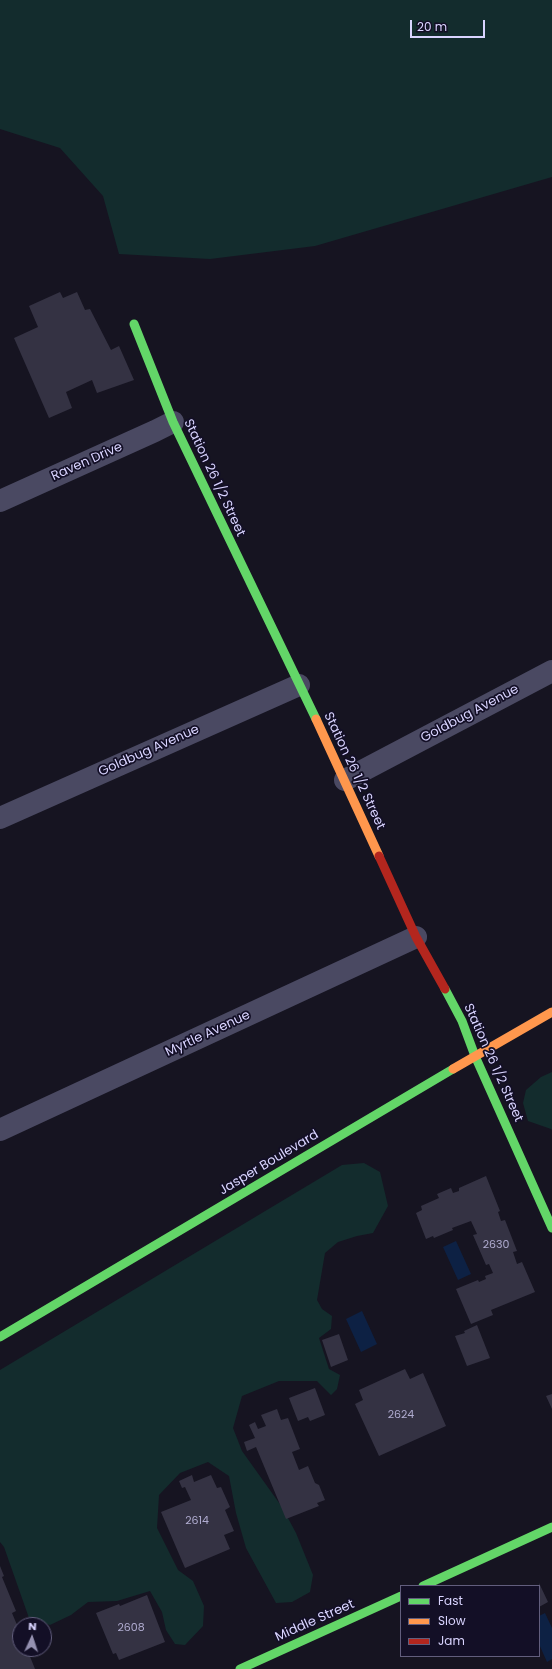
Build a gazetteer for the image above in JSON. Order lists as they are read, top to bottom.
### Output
{
  "streets": {
    "street": [
      "Raven Drive",
      "Station 26 1/2 Street",
      "Goldbug Avenue",
      "Myrtle Avenue",
      "Jasper Boulevard",
      "Middle Street"
    ]
  },
  "crossings": [
    ["Raven Drive", "Station 26 1/2 Street"],
    ["Station 26 1/2 Street", "Goldbug Avenue"],
    ["Station 26 1/2 Street", "Myrtle Avenue"],
    ["Station 26 1/2 Street", "Jasper Boulevard"]
  ],
  "house_numbers": [
    "2630",
    "2624",
    "2614",
    "2608"
  ],
  "legend": ["Fast", "Slow", "Jam"],
  "scale_bar": "20 m",
  "north": "top"
}
